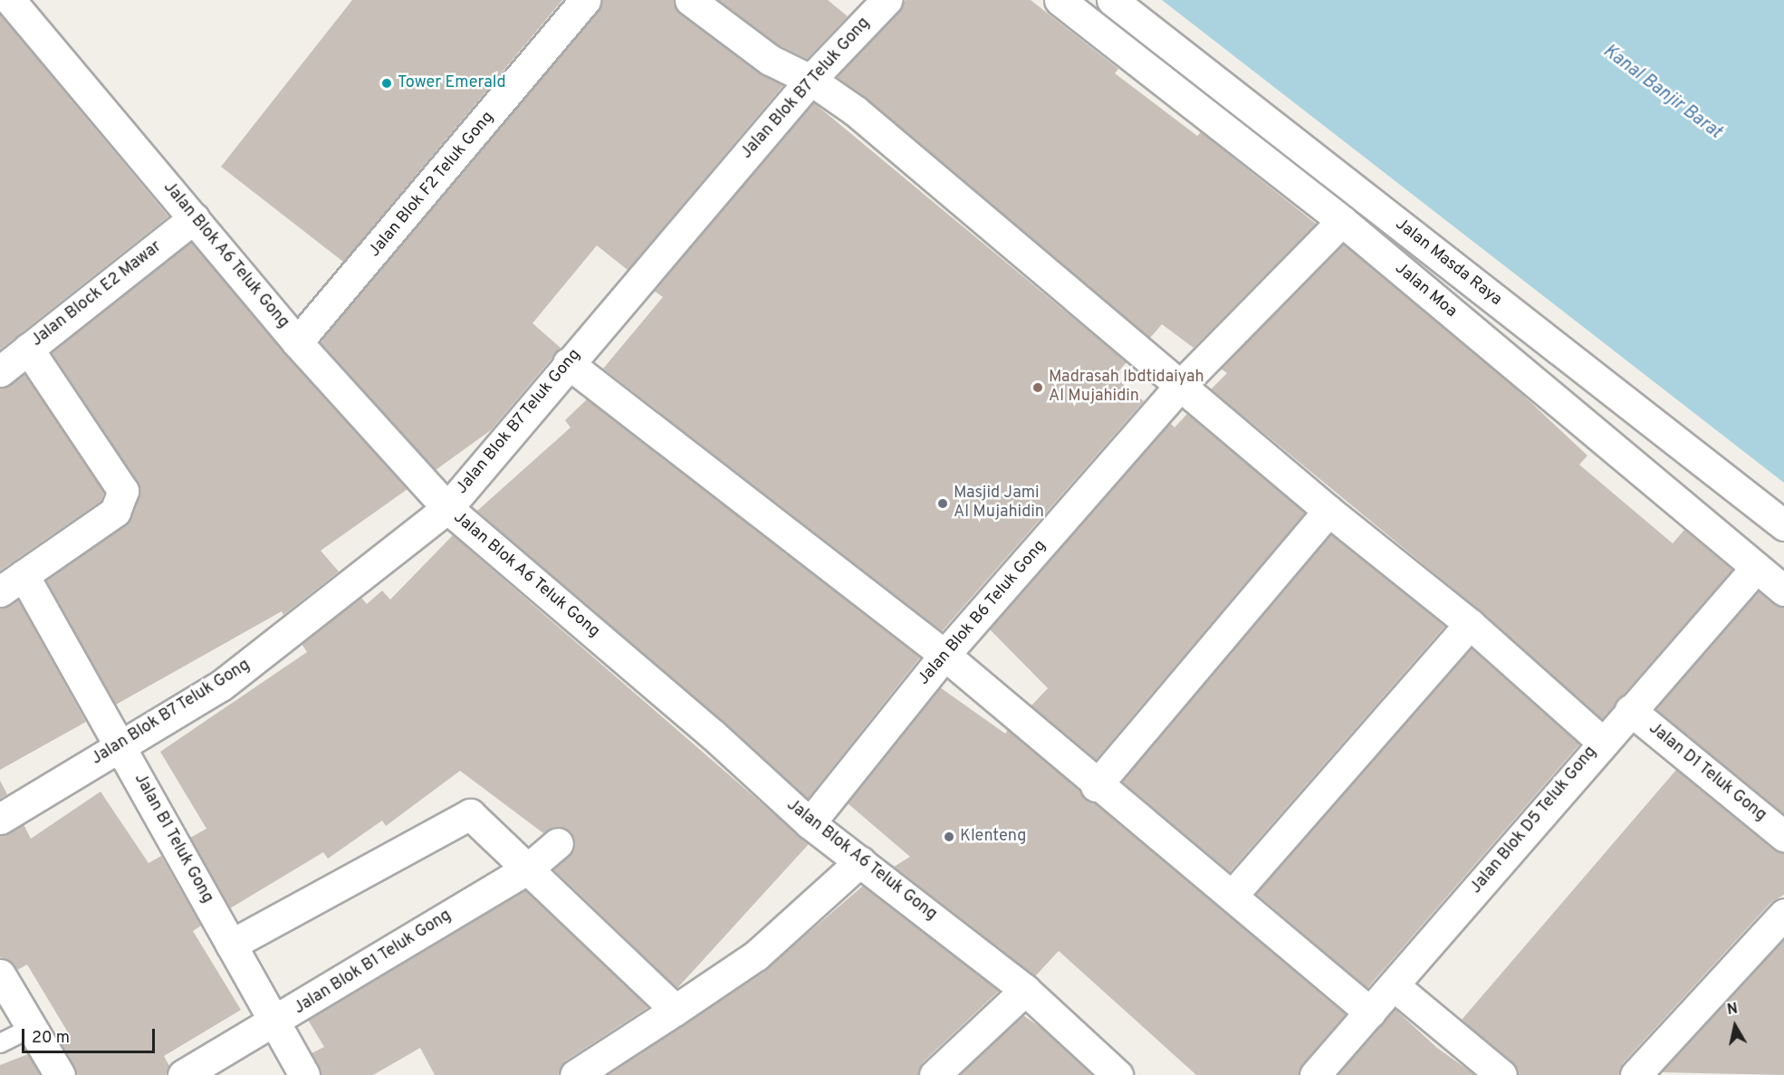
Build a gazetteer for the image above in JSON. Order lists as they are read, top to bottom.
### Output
{
  "streets": {
    "street": [
      "Jalan Blok B7 Teluk Gong",
      "Jalan Blok F2 Teluk Gong",
      "Jalan Blok A6 Teluk Gong",
      "Jalan Masda Raya",
      "Jalan Moa",
      "Jalan Block E2 Mawar",
      "Jalan Blok B6 Teluk Gong",
      "Jalan D1 Teluk Gong",
      "Jalan Blok D5 Teluk Gong",
      "Jalan B1 Teluk Gong",
      "Jalan Blok B1 Teluk Gong"
    ]
  },
  "crossings": [
    ["Jalan Blok B7 Teluk Gong", "Jalan Blok A6 Teluk Gong"],
    ["Jalan Blok B7 Teluk Gong", "Jalan B1 Teluk Gong"],
    ["Jalan Blok F2 Teluk Gong", "Jalan Blok A6 Teluk Gong"],
    ["Jalan Blok A6 Teluk Gong", "Jalan Block E2 Mawar"],
    ["Jalan Blok A6 Teluk Gong", "Jalan Blok B6 Teluk Gong"],
    ["Jalan Moa", "Jalan Blok B6 Teluk Gong"],
    ["Jalan Moa", "Jalan Blok D5 Teluk Gong"],
    ["Jalan D1 Teluk Gong", "Jalan Blok D5 Teluk Gong"],
    ["Jalan B1 Teluk Gong", "Jalan Blok B1 Teluk Gong"]
  ],
  "water": ["Kanal Banjir Barat"],
  "places": [
    "Tower Emerald",
    "Madrasah Ibdtidaiyah Al Mujahidin",
    "Masjid Jami Al Mujahidin",
    "Klenteng"
  ],
  "scale_bar": "20 m",
  "north": "top"
}
